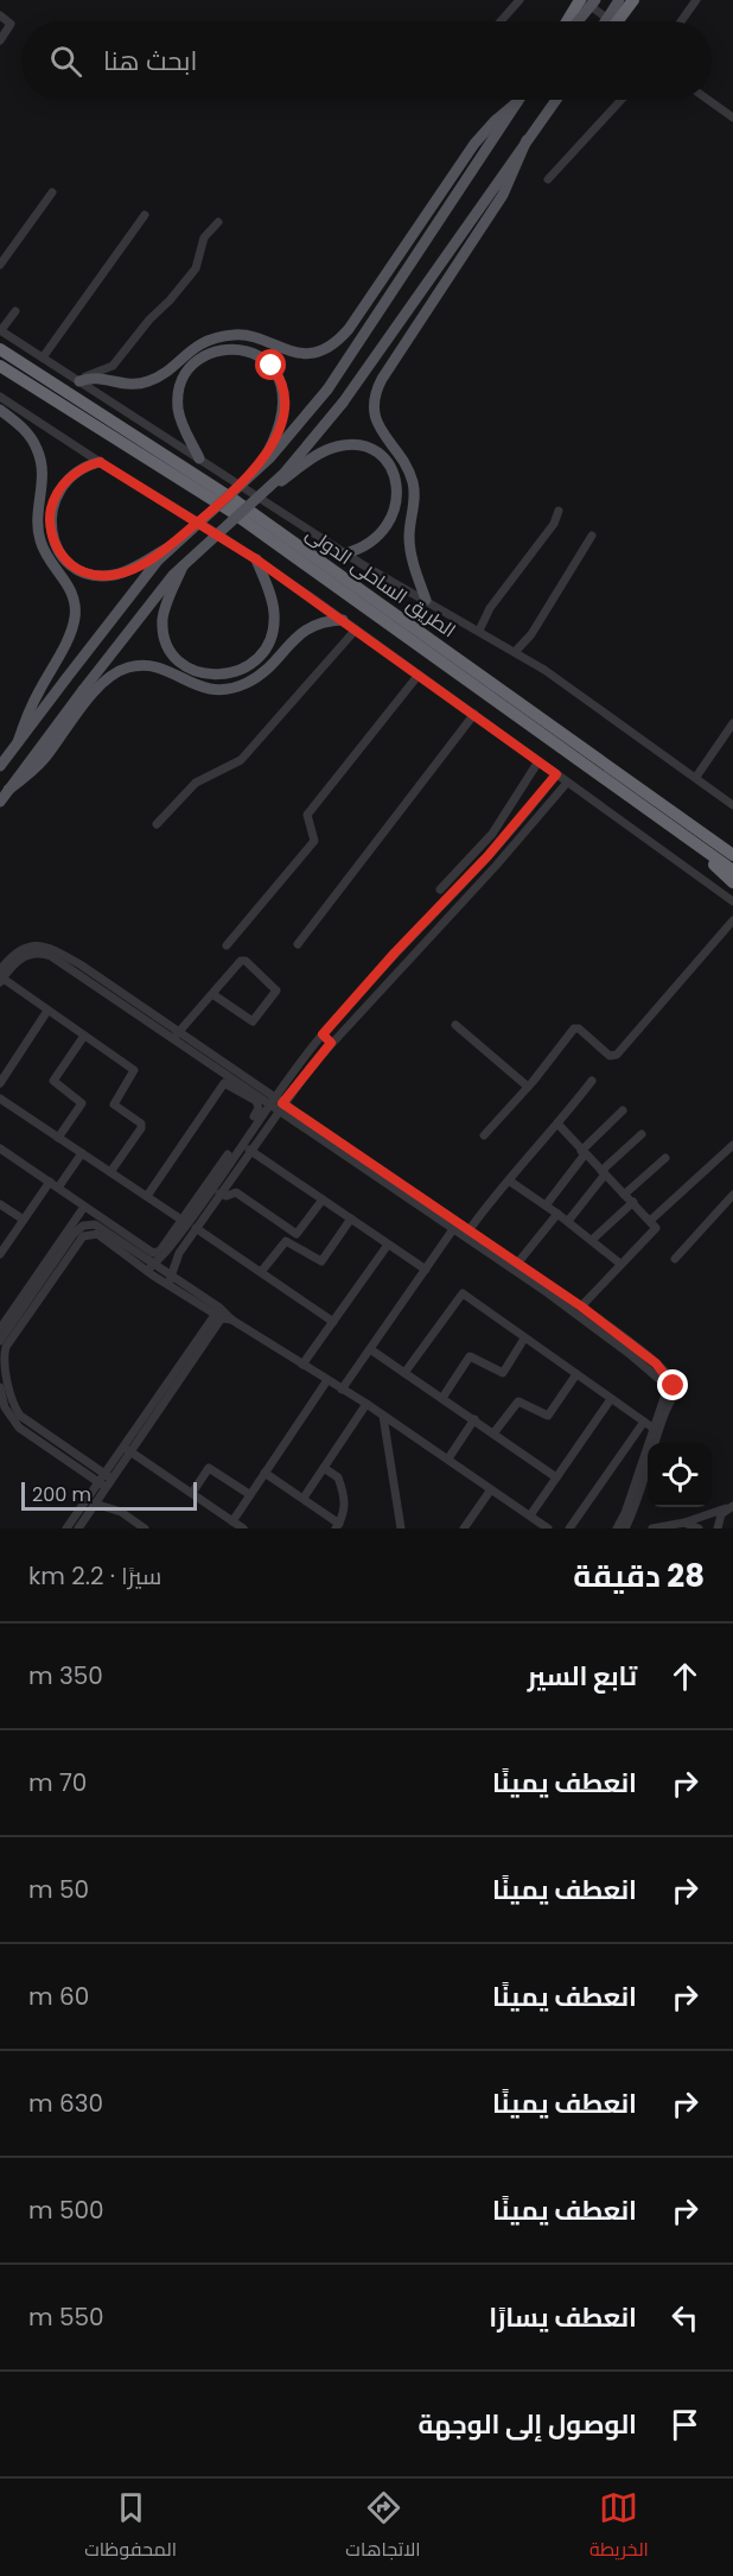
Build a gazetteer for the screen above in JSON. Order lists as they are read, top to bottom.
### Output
{
  "streets": {
    "highway": ["الطريق الساحلى الدولى"]
  },
  "scale_bar": "200 m",
  "page": {
    "search": "ابحث هنا",
    "scale": "200 m",
    "heading": ["28 دقيقة", "سيرًا · 2.2 km"],
    "list": [
      ["تابع السير", "350 m"],
      ["انعطف يمينًا", "70 m"],
      ["انعطف يمينًا", "50 m"],
      ["انعطف يمينًا", "60 m"],
      ["انعطف يمينًا", "630 m"],
      ["انعطف يمينًا", "500 m"],
      ["انعطف يسارًا", "550 m"],
      "الوصول إلى الوجهة"
    ],
    "nav": ["الخريطة", "الاتجاهات", "المحفوظات"]
  }
}
